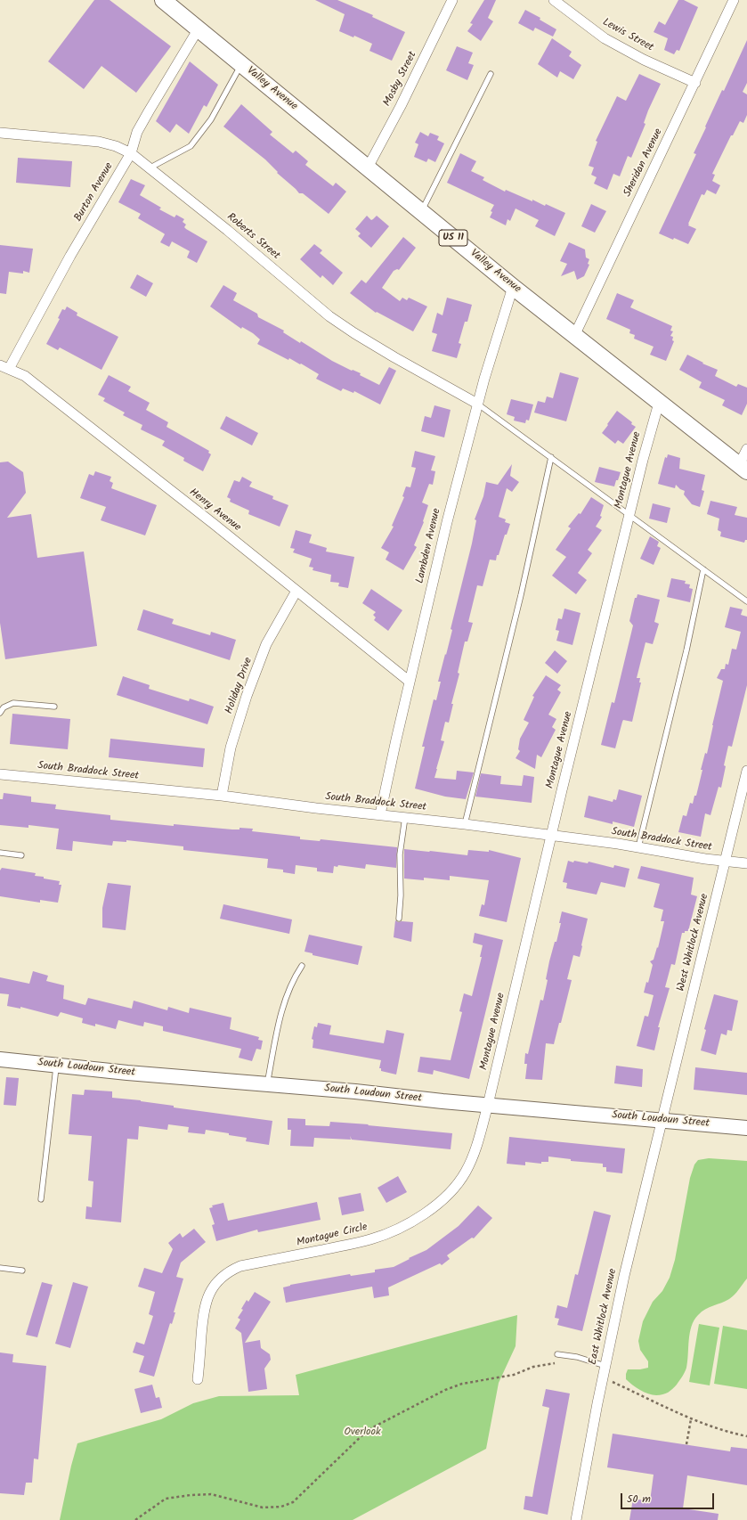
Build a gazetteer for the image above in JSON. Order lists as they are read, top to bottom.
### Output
{
  "streets": {
    "main road": ["Valley Avenue", "US 11"],
    "street": [
      "Lewis Street",
      "Mosby Street",
      "Sheridan Avenue",
      "Burton Avenue",
      "Roberts Street",
      "Montague Avenue",
      "Henry Avenue",
      "Lambden Avenue",
      "Holiday Drive",
      "South Braddock Street",
      "West Whitlock Avenue",
      "South Loudoun Street",
      "Montague Circle",
      "East Whitlock Avenue"
    ]
  },
  "crossings": [
    ["Lewis Street", "Sheridan Avenue"],
    ["Mosby Street", "Valley Avenue"],
    ["Valley Avenue", "Sheridan Avenue"],
    ["Valley Avenue", "Burton Avenue"],
    ["Valley Avenue", "Montague Avenue"],
    ["Valley Avenue", "Lambden Avenue"],
    ["Burton Avenue", "Roberts Street"],
    ["Burton Avenue", "Henry Avenue"],
    ["Roberts Street", "Lambden Avenue"],
    ["Montague Avenue", "South Braddock Street"],
    ["Montague Avenue", "South Loudoun Street"],
    ["Montague Avenue", "Montague Circle"],
    ["Henry Avenue", "Lambden Avenue"],
    ["Henry Avenue", "Holiday Drive"],
    ["Lambden Avenue", "South Braddock Street"],
    ["Holiday Drive", "South Braddock Street"],
    ["South Braddock Street", "West Whitlock Avenue"],
    ["West Whitlock Avenue", "South Loudoun Street"],
    ["West Whitlock Avenue", "East Whitlock Avenue"],
    ["South Loudoun Street", "Montague Circle"],
    ["South Loudoun Street", "East Whitlock Avenue"]
  ],
  "parks": ["Overlook"],
  "scale_bar": "50 m"
}
